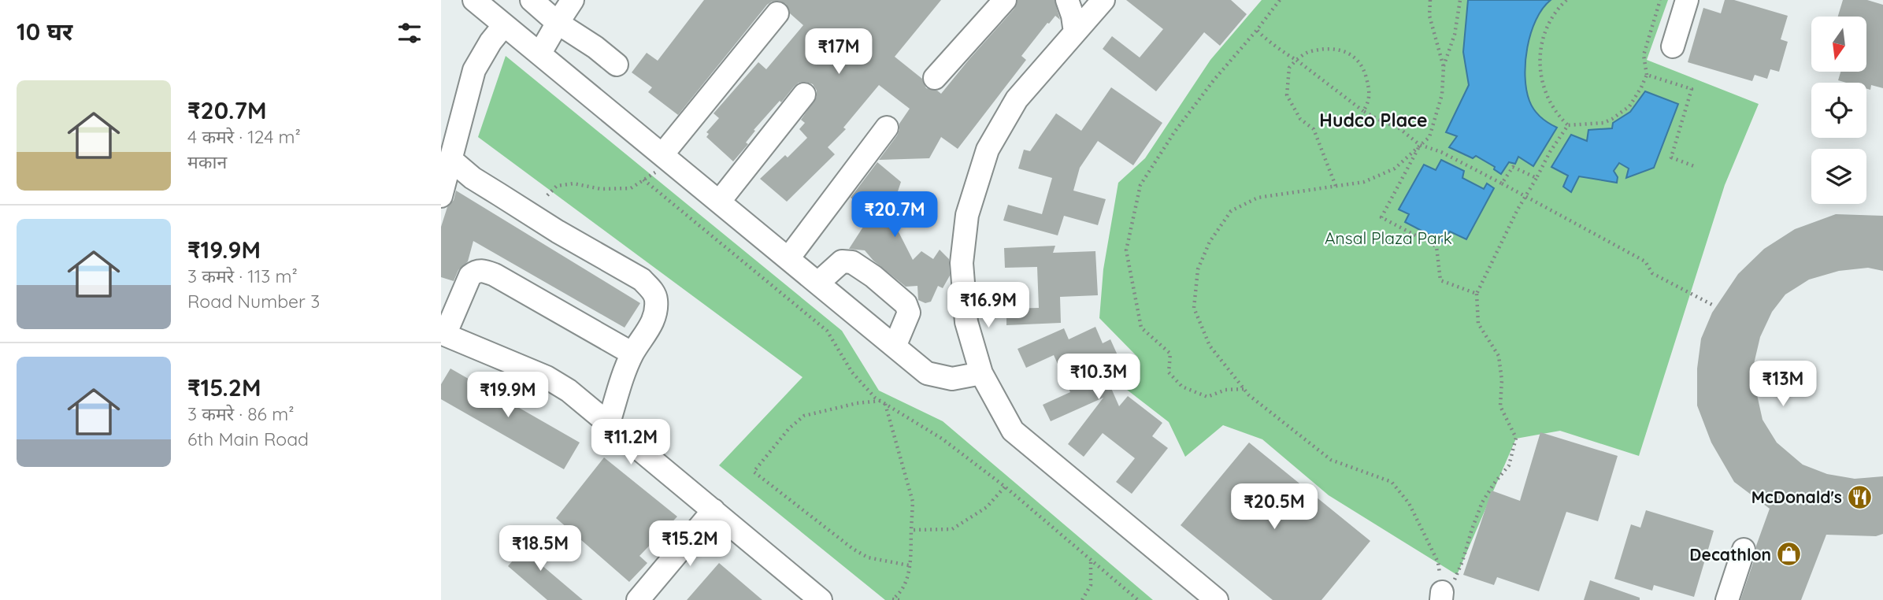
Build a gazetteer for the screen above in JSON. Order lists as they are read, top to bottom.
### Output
{
  "districts": ["Hudco Place"],
  "parks": ["Ansal Plaza Park"],
  "places": {
    "restaurant": ["McDonald's"],
    "shop": ["Decathlon"]
  },
  "north": "bottom",
  "page": {
    "heading": "10 घर",
    "price": [
      "₹17M",
      "₹20.7M",
      "₹16.9M",
      "₹10.3M",
      "₹13M",
      "₹19.9M",
      "₹11.2M",
      "₹20.5M",
      "₹15.2M",
      "₹18.5M"
    ],
    "list": [
      {
        "name": "₹20.7M",
        "note": "4 कमरे · 124 m² · मकान"
      },
      {
        "name": "₹19.9M",
        "note": "3 कमरे · 113 m² · Road Number 3"
      },
      {
        "name": "₹15.2M",
        "note": "3 कमरे · 86 m² · 6th Main Road"
      }
    ]
  }
}
